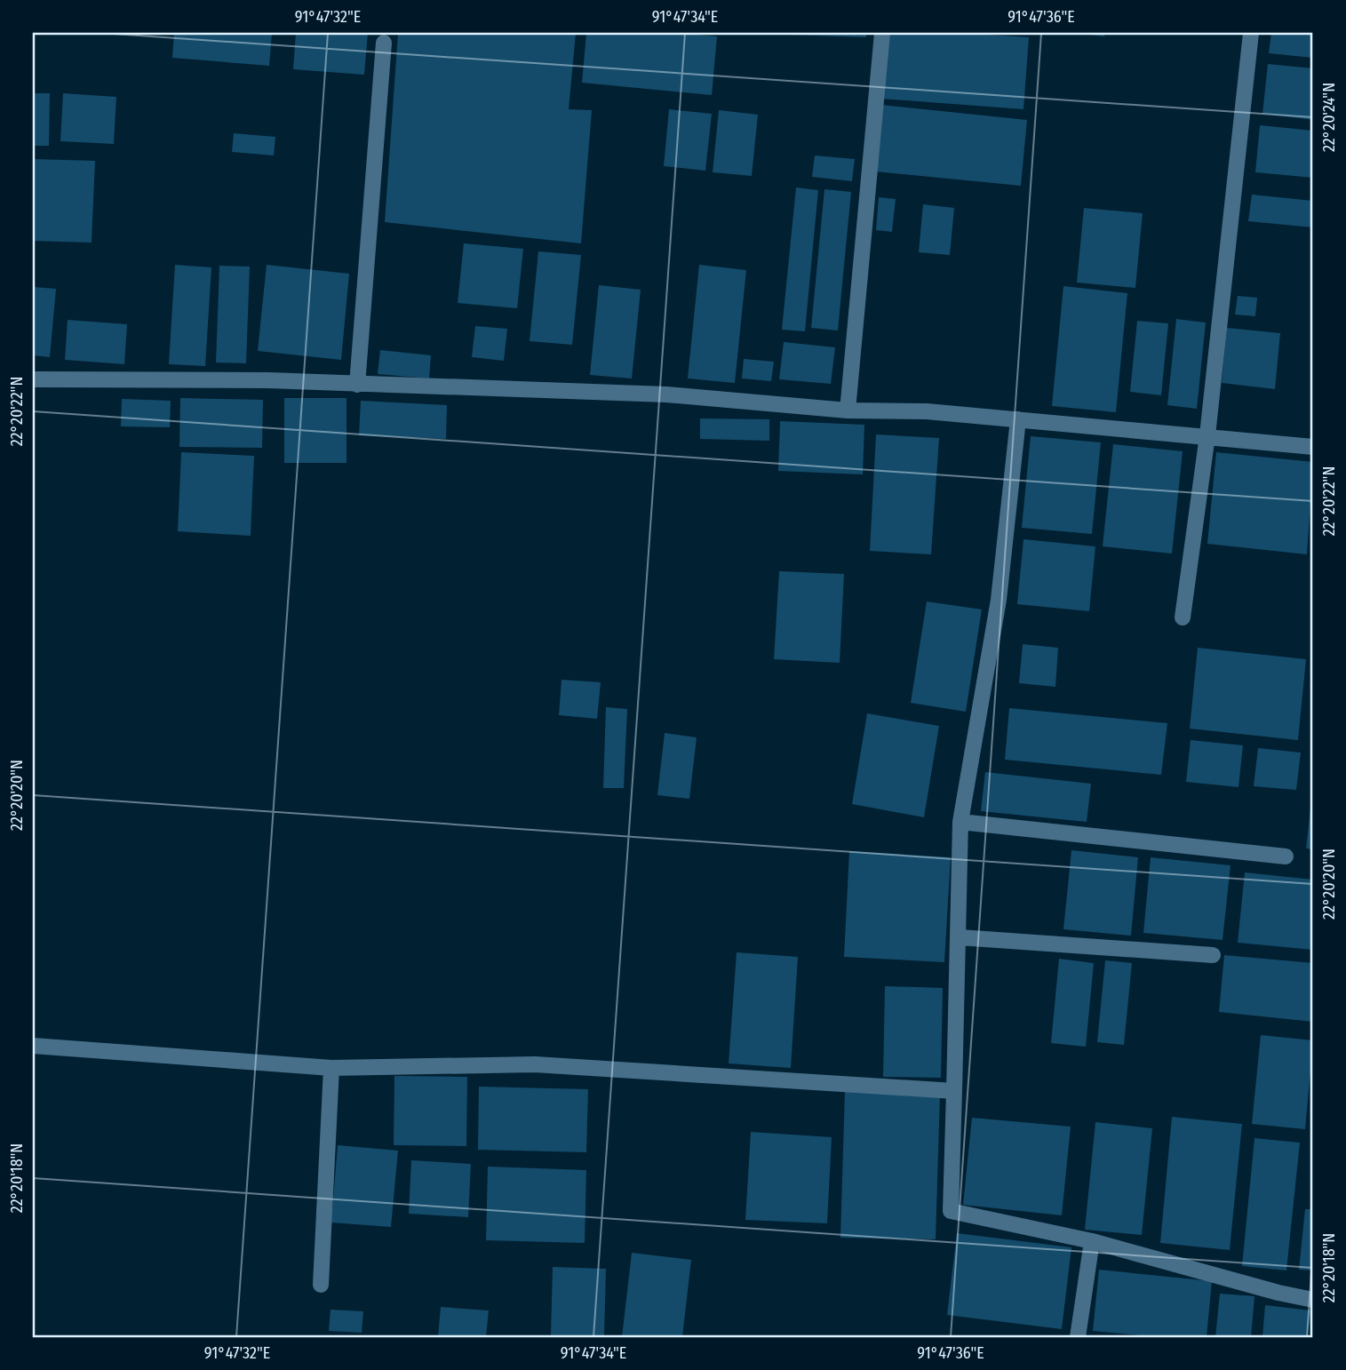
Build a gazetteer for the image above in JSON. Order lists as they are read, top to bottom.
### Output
{
  "coordinates": [
    "91°47'32\"E",
    "91°47'34\"E",
    "91°47'36\"E",
    "22°20'24\"N",
    "22°20'22\"N",
    "22°20'20\"N",
    "22°20'18\"N"
  ]
}
